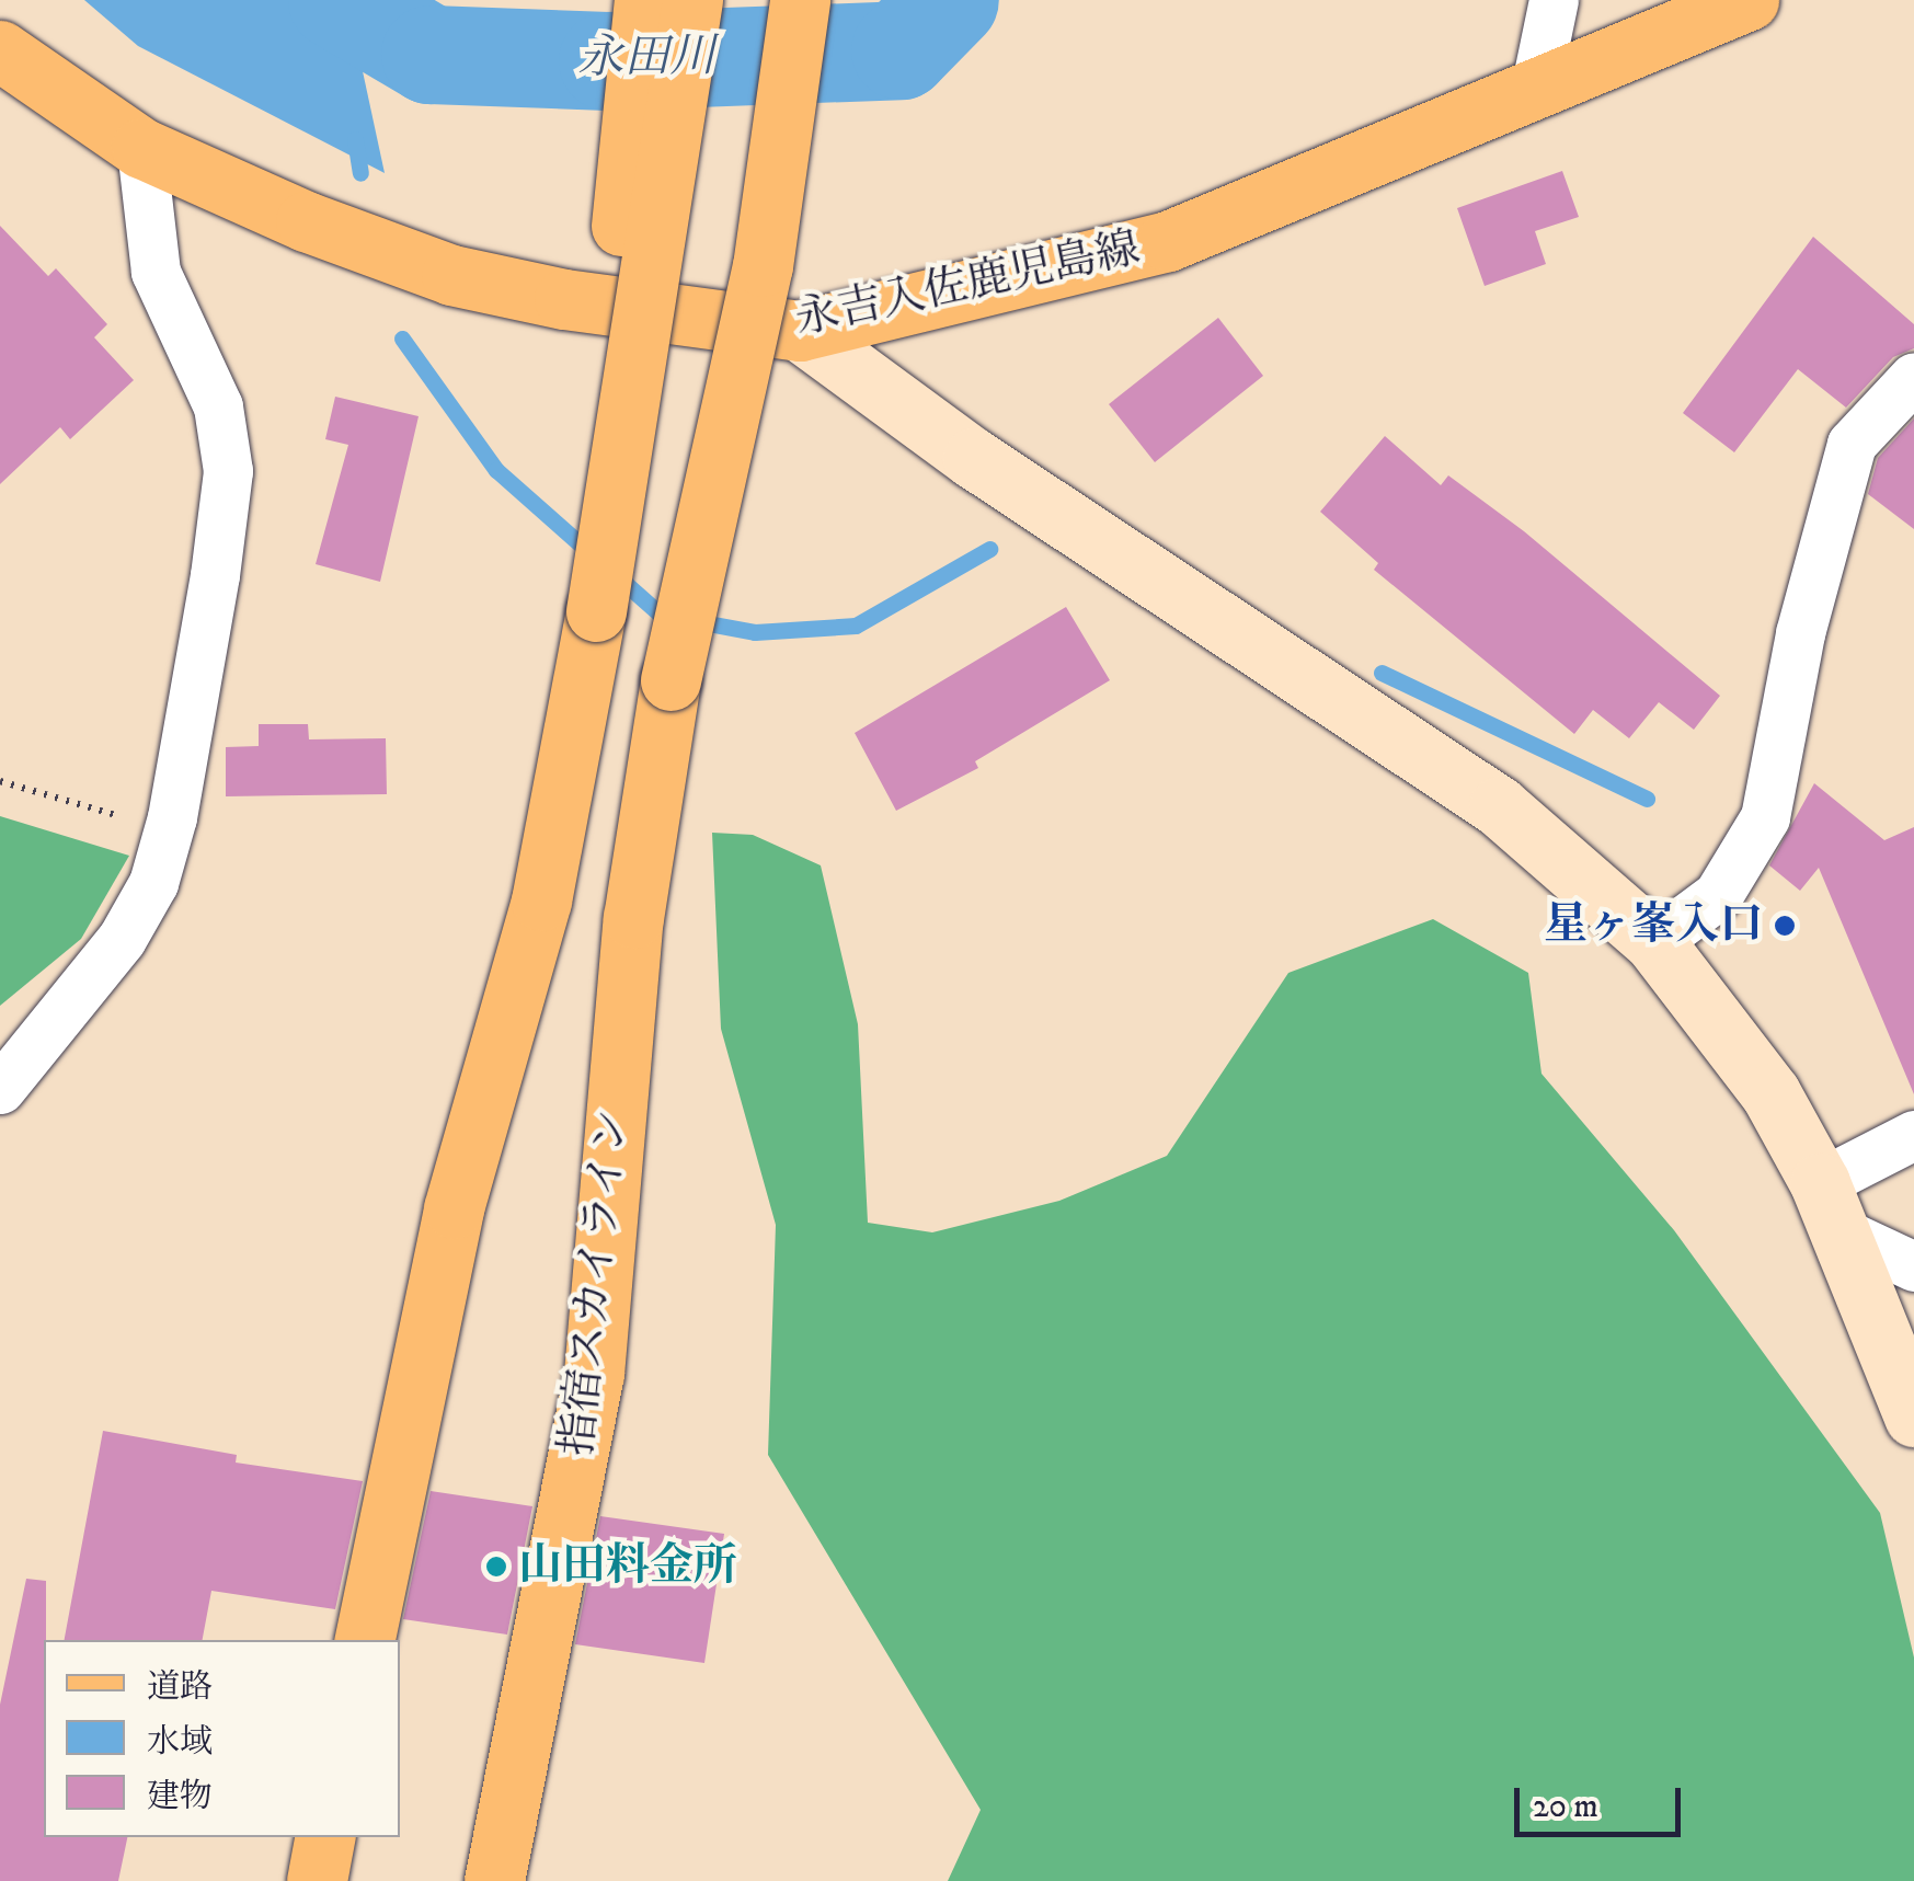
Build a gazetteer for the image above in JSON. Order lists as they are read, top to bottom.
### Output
{
  "streets": {
    "main road": ["永吉入佐鹿児島線", "指宿スカイライン"]
  },
  "water": ["永田川"],
  "places": ["星ヶ峯入口", "山田料金所"],
  "legend": ["道路", "水域", "建物"],
  "scale_bar": "20 m"
}
